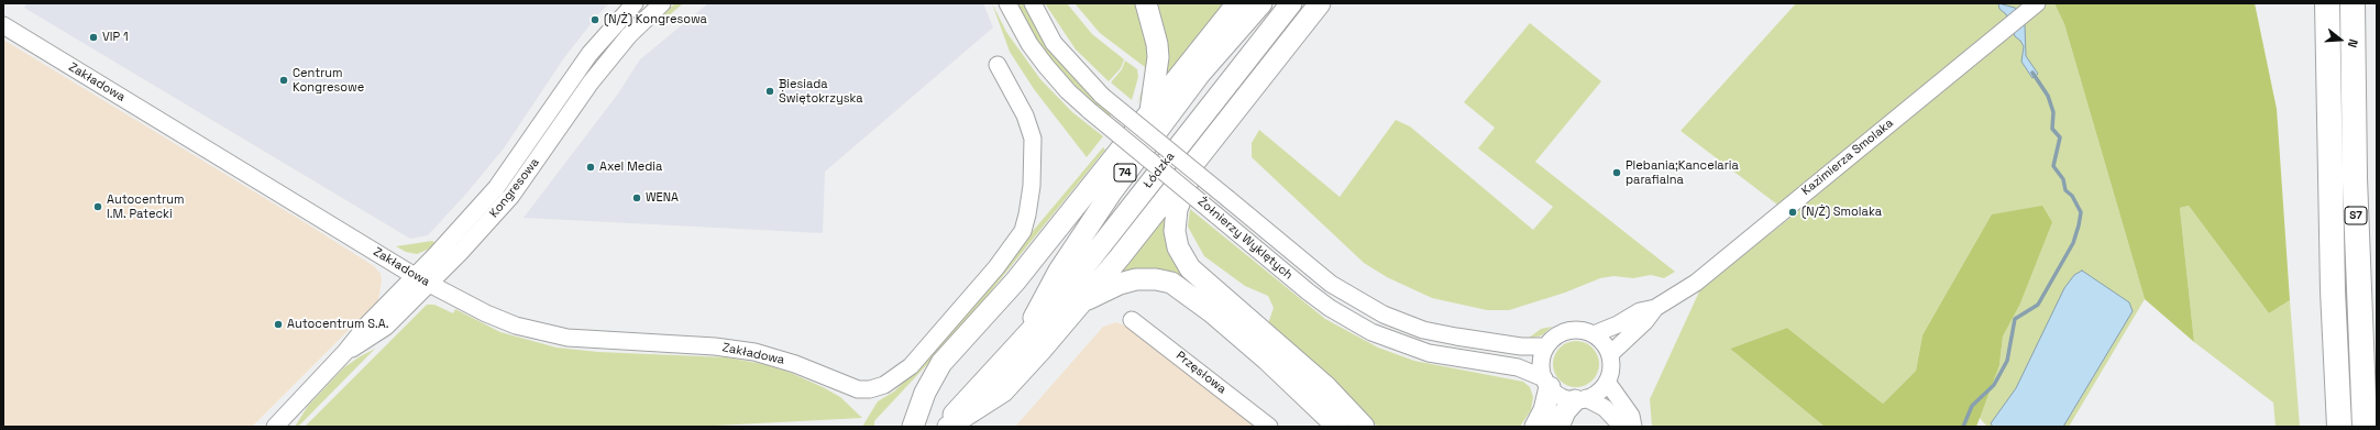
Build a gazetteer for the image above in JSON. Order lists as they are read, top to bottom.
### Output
{
  "streets": {
    "highway": ["S7"],
    "main road": ["Łódzka", "74"],
    "street": [
      "Zakładowa",
      "Kazimierza Smolaka",
      "Kongresowa",
      "Żołnierzy Wyklętych",
      "Przęsłowa"
    ]
  },
  "crossings": [
    ["Zakładowa", "Kongresowa"],
    ["Kazimierza Smolaka", "Żołnierzy Wyklętych"]
  ],
  "places": [
    "(N/Ż) Kongresowa",
    "VIP 1",
    "Centrum Kongresowe",
    "Biesiada Świętokrzyska",
    "Axel Media",
    "Plebania;Kancelaria parafialna",
    "WENA",
    "Autocentrum I.M. Patecki",
    "(N/Ż) Smolaka",
    "Autocentrum S.A."
  ],
  "north": "right"
}
